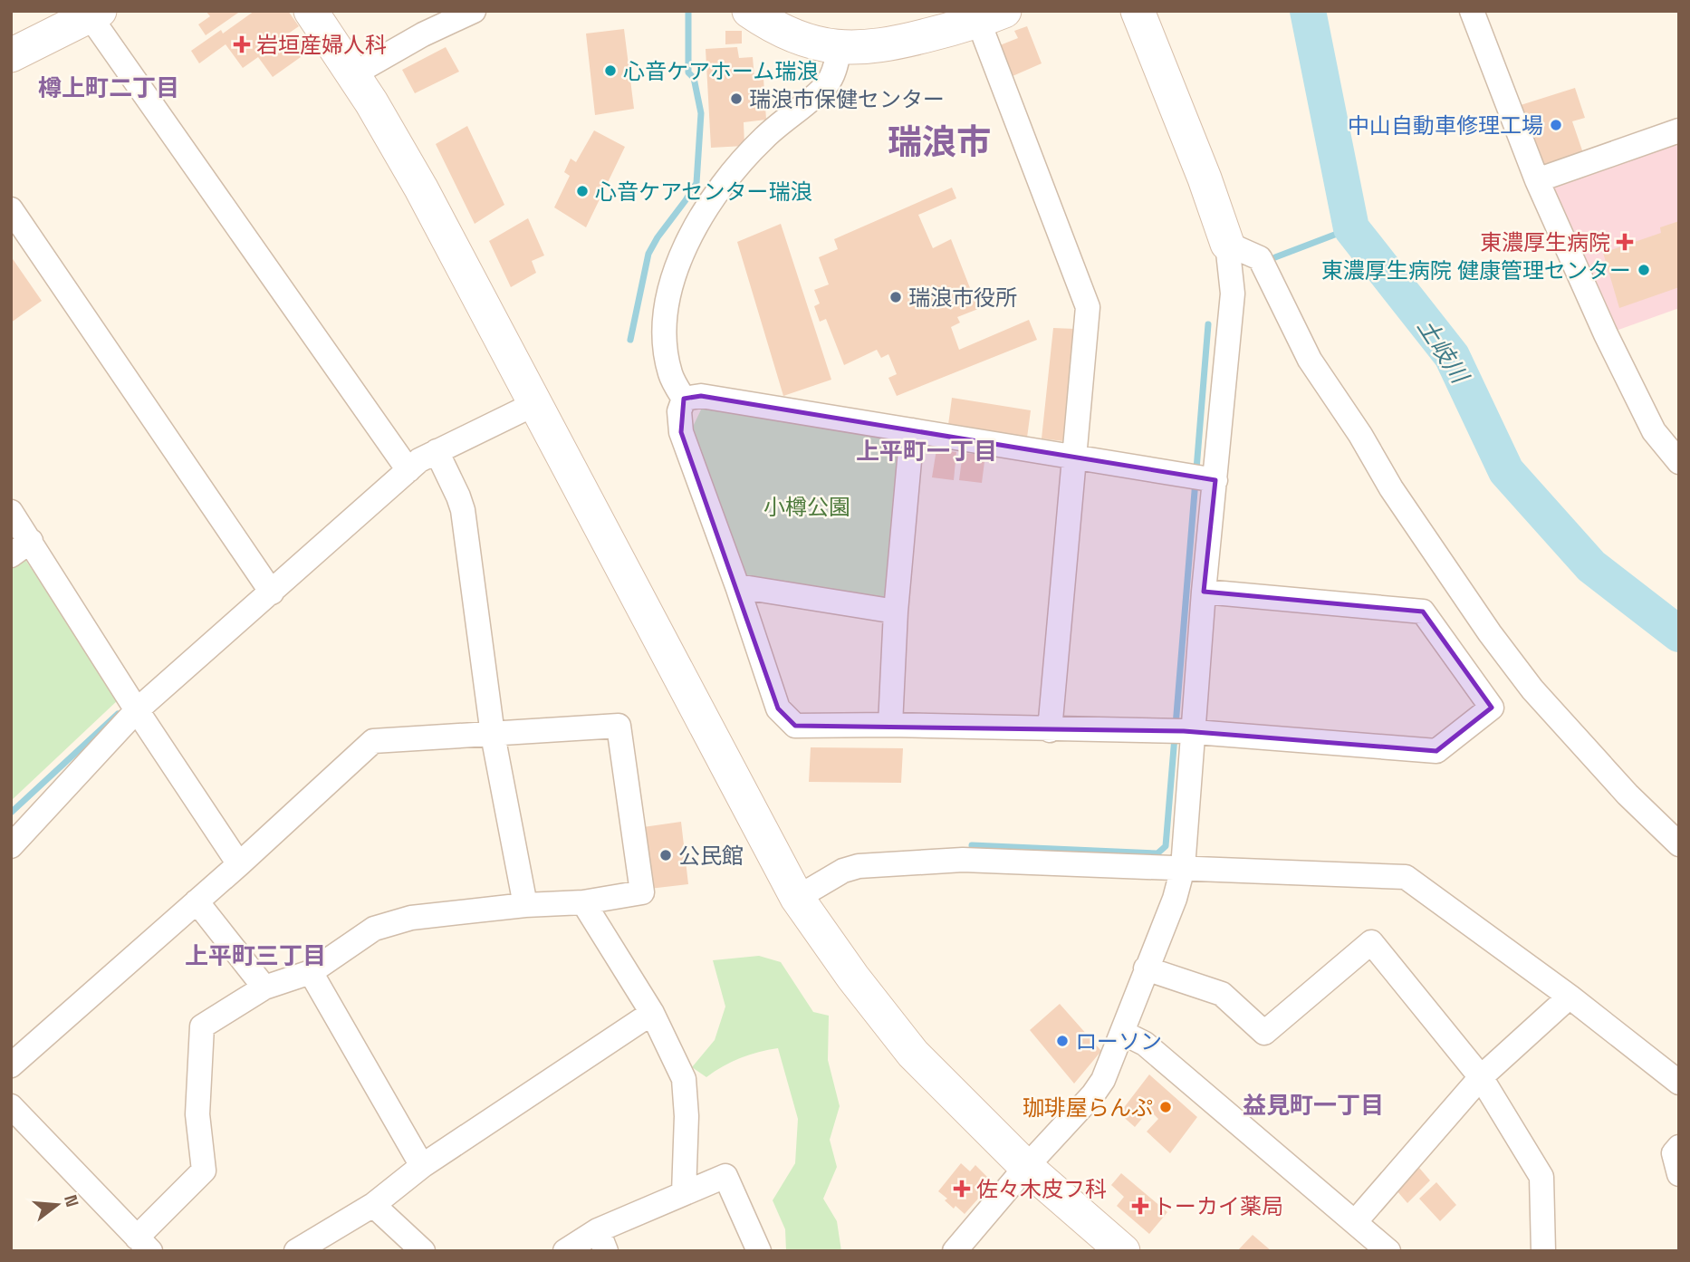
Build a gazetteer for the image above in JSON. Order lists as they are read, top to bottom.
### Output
{
  "districts": [
    "樽上町二丁目",
    "瑞浪市",
    "上平町一丁目",
    "上平町三丁目",
    "益見町一丁目"
  ],
  "water": ["土岐川"],
  "parks": ["小樽公園"],
  "places": {
    "health": [
      "岩垣産婦人科",
      "東濃厚生病院",
      "佐々木皮フ科",
      "トーカイ薬局"
    ],
    "other": [
      "心音ケアホーム瑞浪",
      "瑞浪市保健センター",
      "中山自動車修理工場",
      "心音ケアセンター瑞浪",
      "東濃厚生病院 健康管理センター",
      "瑞浪市役所",
      "公民館",
      "ローソン",
      "珈琲屋らんぷ"
    ]
  },
  "north": "right"
}
